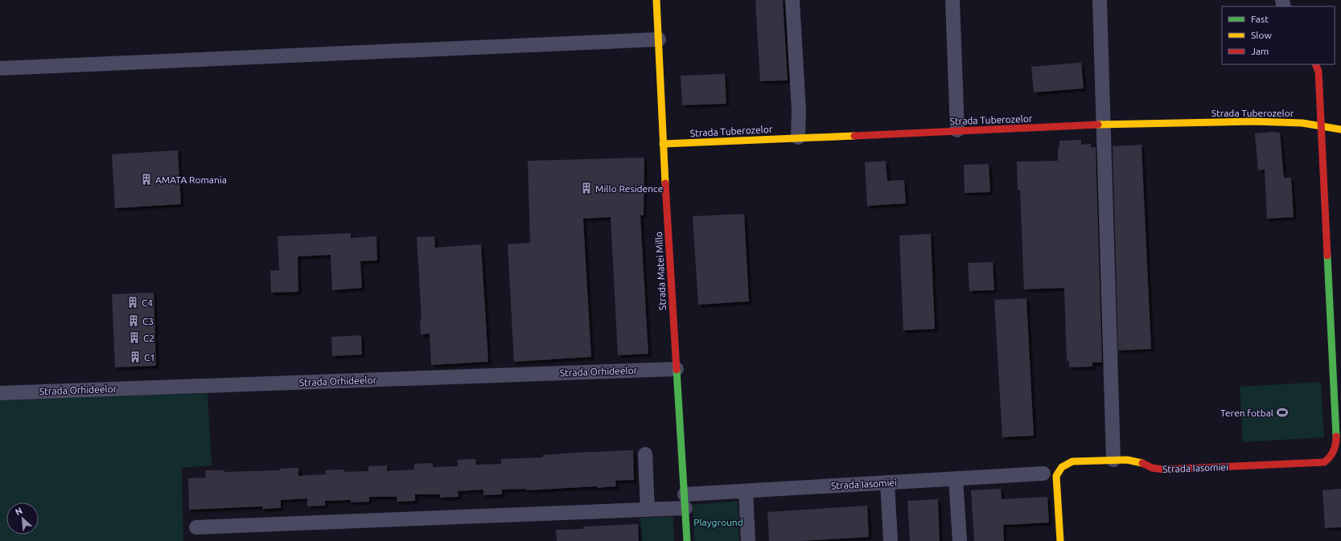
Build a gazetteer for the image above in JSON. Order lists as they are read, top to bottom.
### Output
{
  "streets": {
    "street": [
      "Strada Tuberozelor",
      "Strada Matei Millo",
      "Strada Orhideelor",
      "Strada Iasomiei"
    ]
  },
  "crossings": [
    ["Strada Tuberozelor", "Strada Matei Millo"],
    ["Strada Tuberozelor", "Strada Iasomiei"],
    ["Strada Matei Millo", "Strada Orhideelor"],
    ["Strada Matei Millo", "Strada Iasomiei"]
  ],
  "parks": ["Playground"],
  "places": {
    "building": [
      "AMATA Romania",
      "Millo Residence",
      "C4",
      "C3",
      "C2",
      "C1"
    ],
    "sports": ["Teren fotbal"]
  },
  "legend": ["Fast", "Slow", "Jam"],
  "north": "top left"
}
